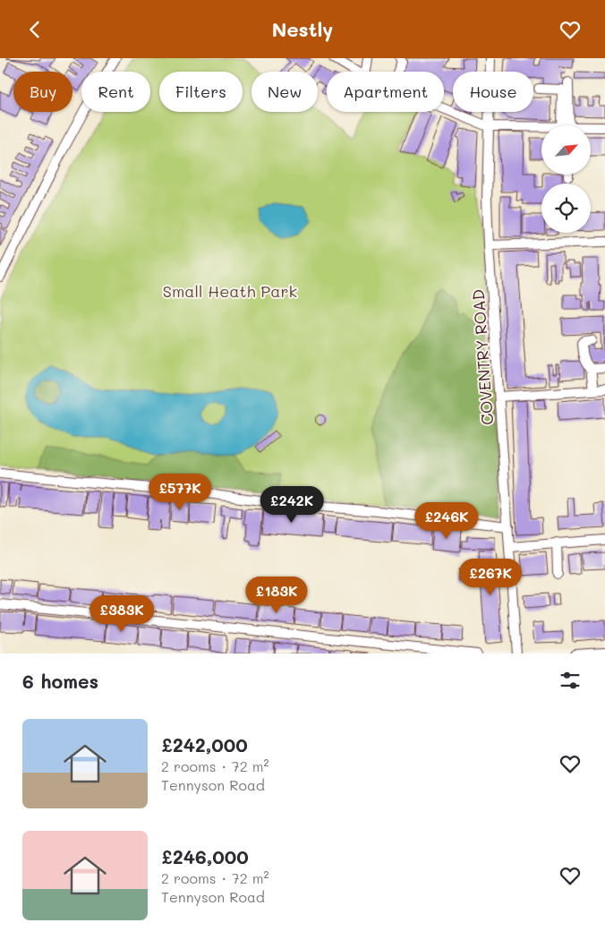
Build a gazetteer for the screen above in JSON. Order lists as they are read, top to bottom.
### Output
{
  "streets": {
    "street": ["COVENTRY ROAD"]
  },
  "parks": ["Small Heath Park"],
  "north": "top right",
  "page": {
    "header": "Nestly",
    "chip": [
      "Buy",
      "Rent",
      "Filters",
      "New",
      "Apartment",
      "House"
    ],
    "price": [
      "£577K",
      "£242K",
      "£246K",
      "£267K",
      "£183K",
      "£383K"
    ],
    "heading": "6 homes",
    "list": [
      {
        "name": "£242,000",
        "note": "2 rooms · 72 m² · Tennyson Road"
      },
      {
        "name": "£246,000",
        "note": "2 rooms · 72 m² · Tennyson Road"
      }
    ]
  }
}
